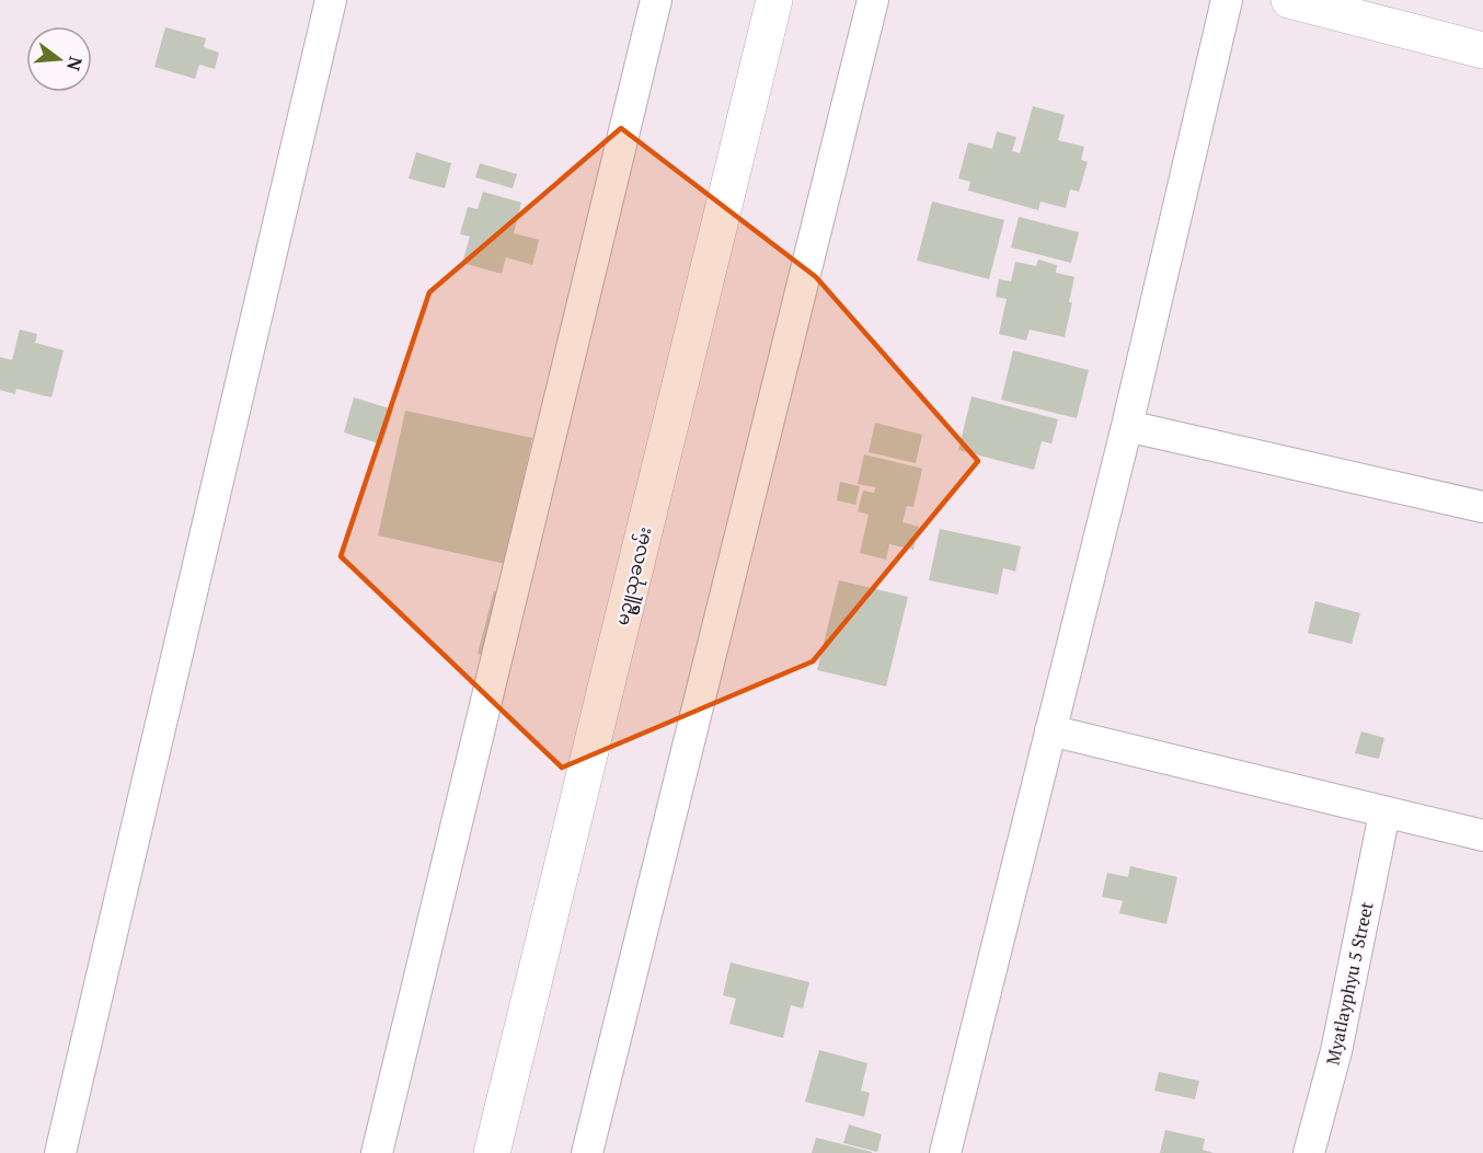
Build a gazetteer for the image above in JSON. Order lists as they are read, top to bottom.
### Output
{
  "streets": {
    "street": ["မဥ္ဇူသုခလမ်း", "Myatlayphyu 5 Street"]
  },
  "north": "right"
}
